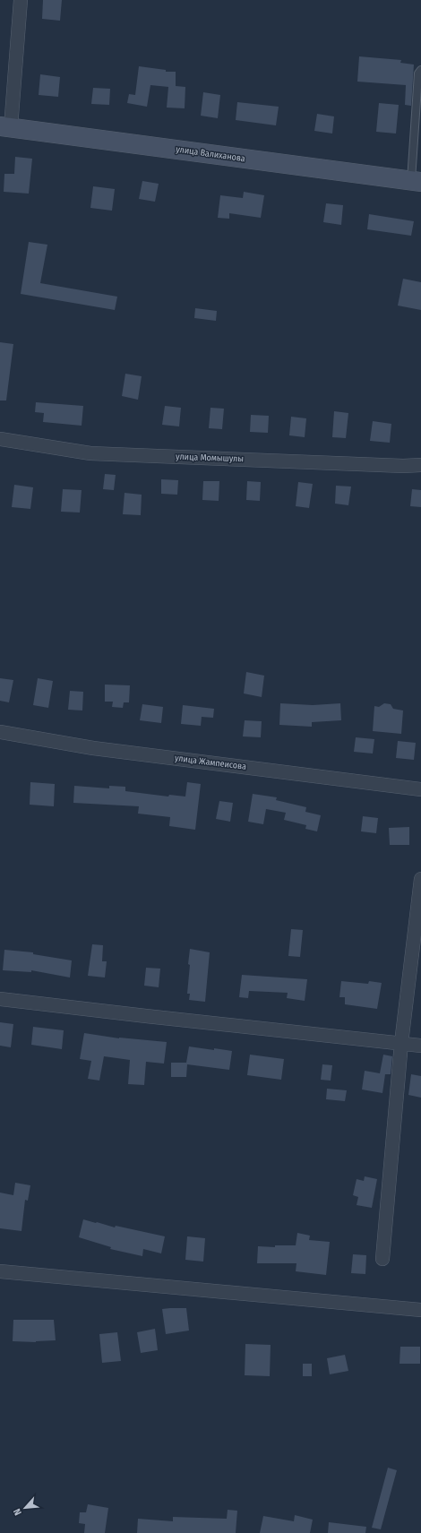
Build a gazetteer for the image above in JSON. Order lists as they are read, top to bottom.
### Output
{
  "streets": {
    "main road": ["улица Валиханова"],
    "street": ["улица Момышулы", "улица Жампеисова"]
  },
  "north": "bottom left"
}
